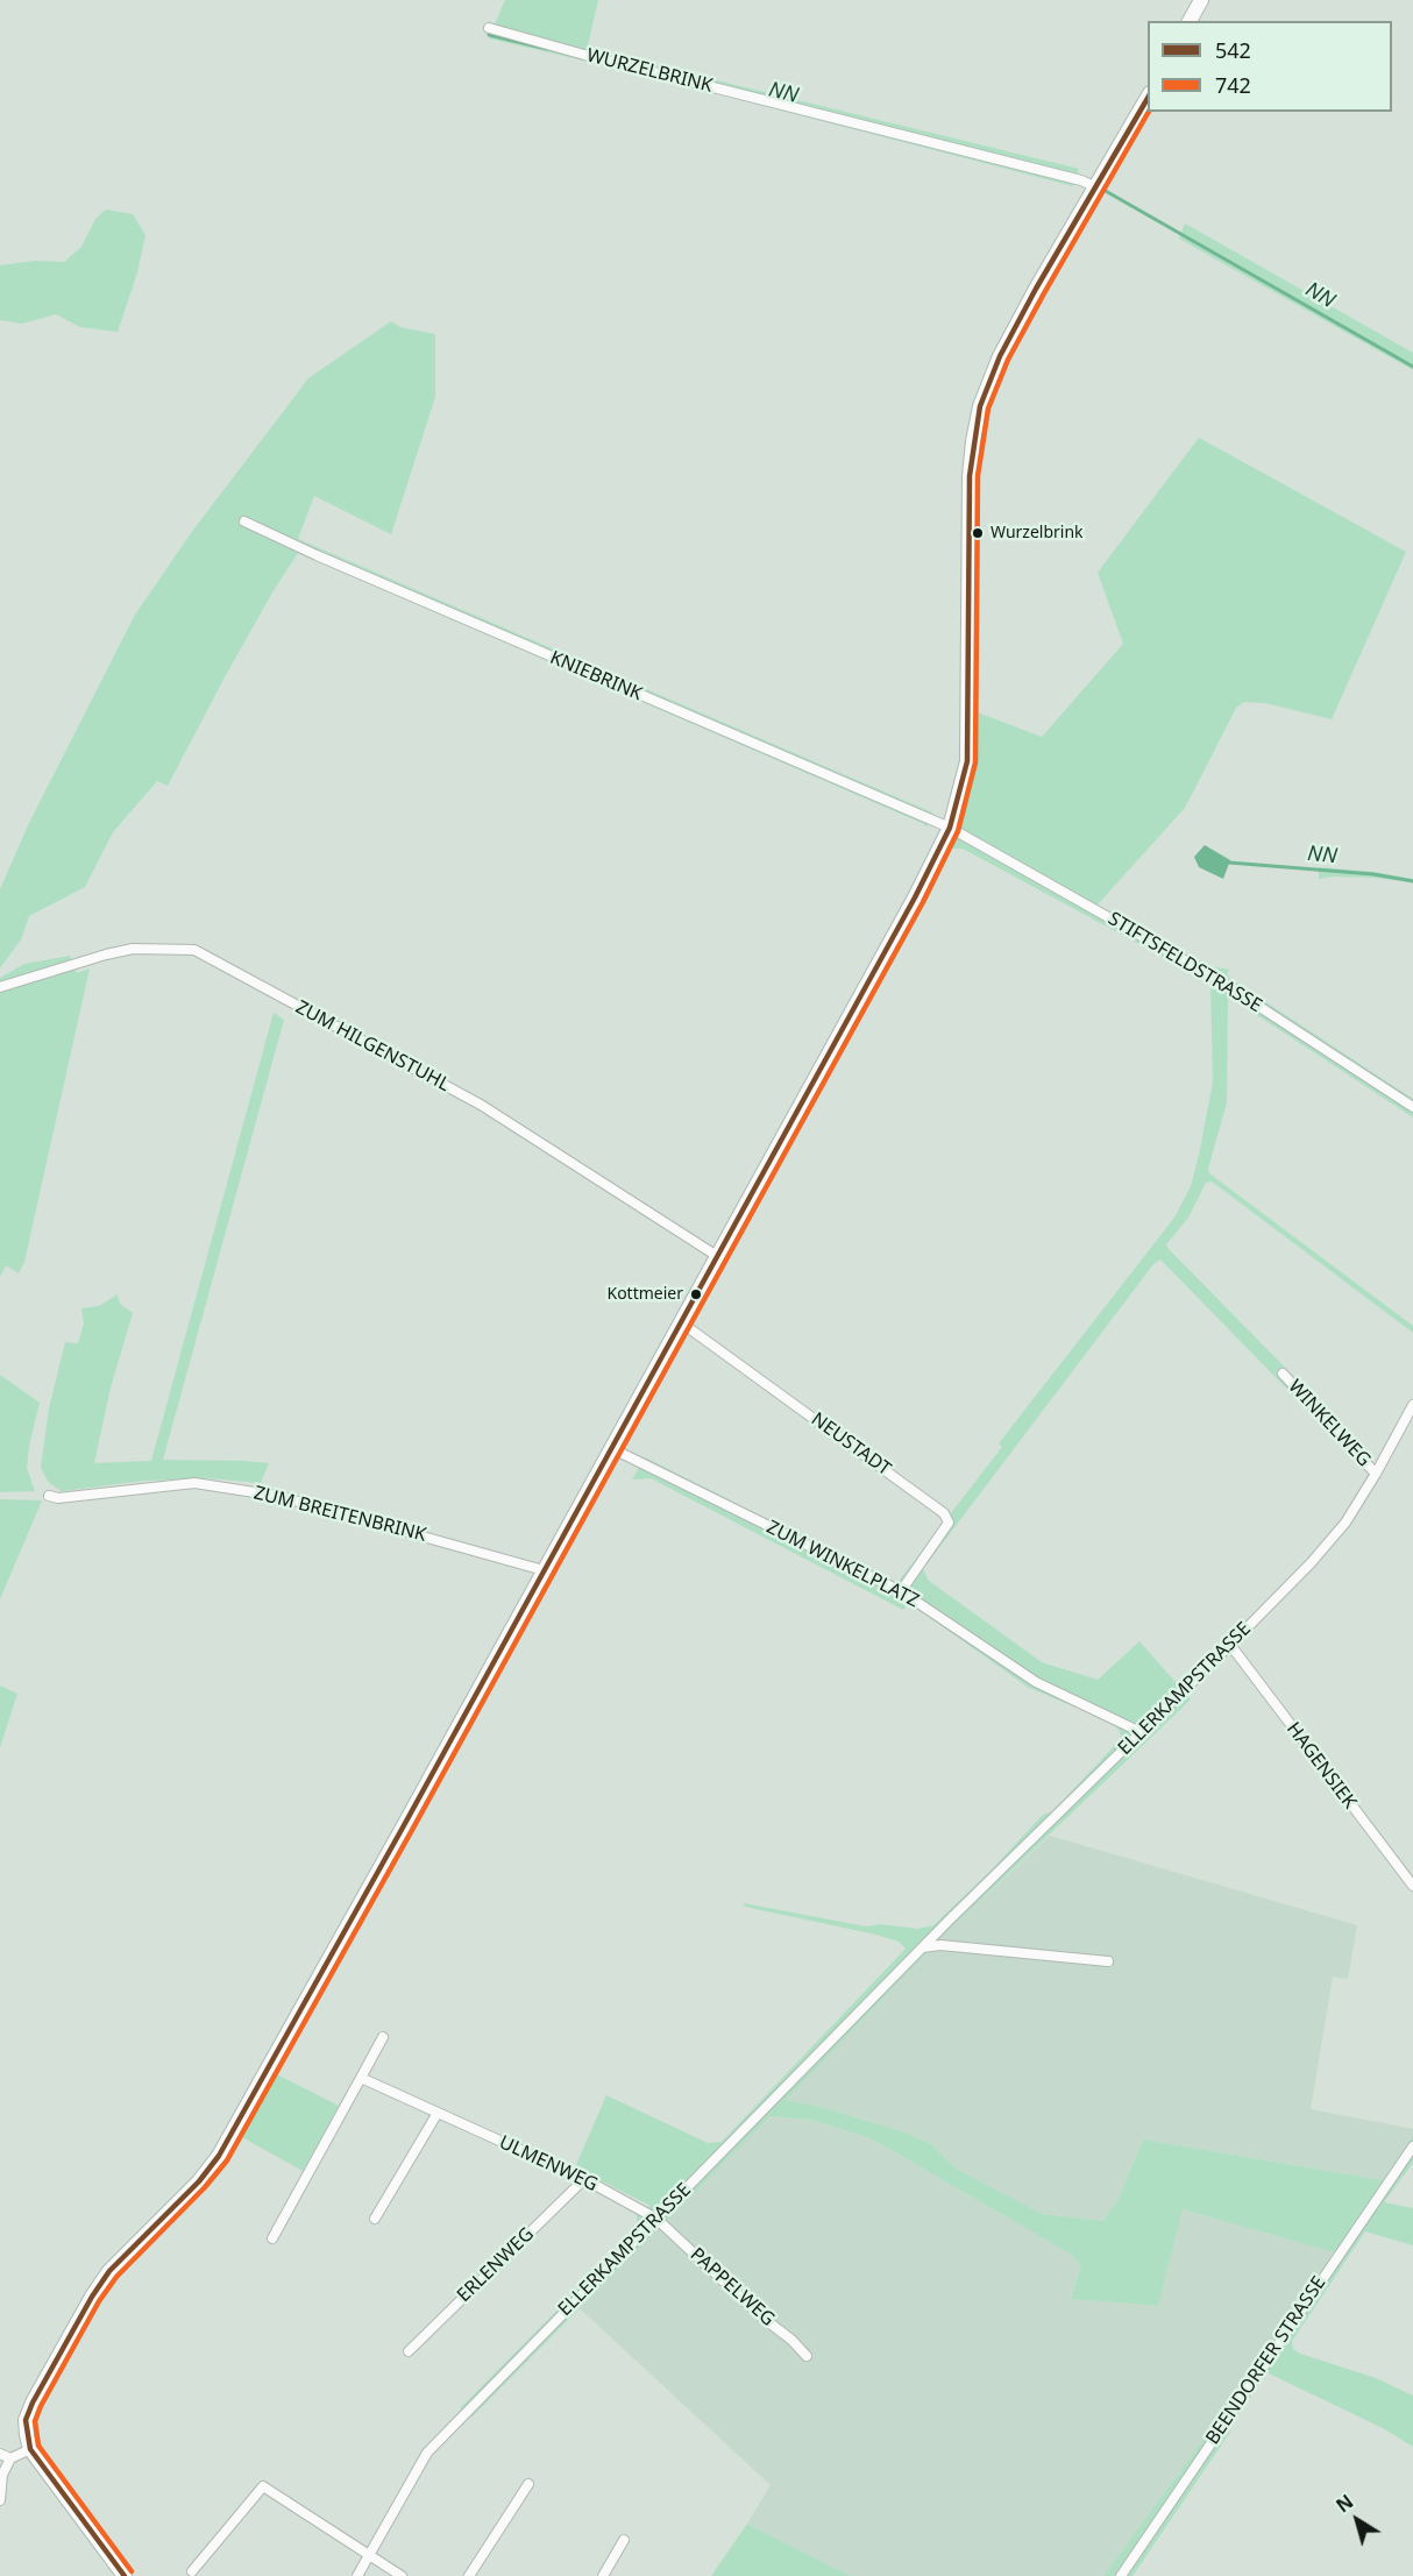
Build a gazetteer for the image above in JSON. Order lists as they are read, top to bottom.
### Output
{
  "streets": {
    "street": [
      "WURZELBRINK",
      "KNIEBRINK",
      "STIFTSFELDSTRASSE",
      "ZUM HILGENSTUHL",
      "WINKELWEG",
      "NEUSTADT",
      "ZUM BREITENBRINK",
      "ZUM WINKELPLATZ",
      "ELLERKAMPSTRASSE",
      "HAGENSIEK",
      "ULMENWEG",
      "ERLENWEG",
      "PAPPELWEG",
      "BEENDORFER STRASSE"
    ]
  },
  "crossings": [
    ["KNIEBRINK", "STIFTSFELDSTRASSE"],
    ["WINKELWEG", "ELLERKAMPSTRASSE"],
    ["NEUSTADT", "ZUM WINKELPLATZ"],
    ["ZUM WINKELPLATZ", "ELLERKAMPSTRASSE"],
    ["ELLERKAMPSTRASSE", "HAGENSIEK"],
    ["ELLERKAMPSTRASSE", "ULMENWEG"],
    ["ELLERKAMPSTRASSE", "PAPPELWEG"],
    ["ULMENWEG", "ERLENWEG"],
    ["ULMENWEG", "PAPPELWEG"]
  ],
  "water": ["NN"],
  "places": ["Wurzelbrink", "Kottmeier"],
  "lines": ["transit line 542", "transit line 742"],
  "legend": ["542", "742"],
  "north": "top left"
}
